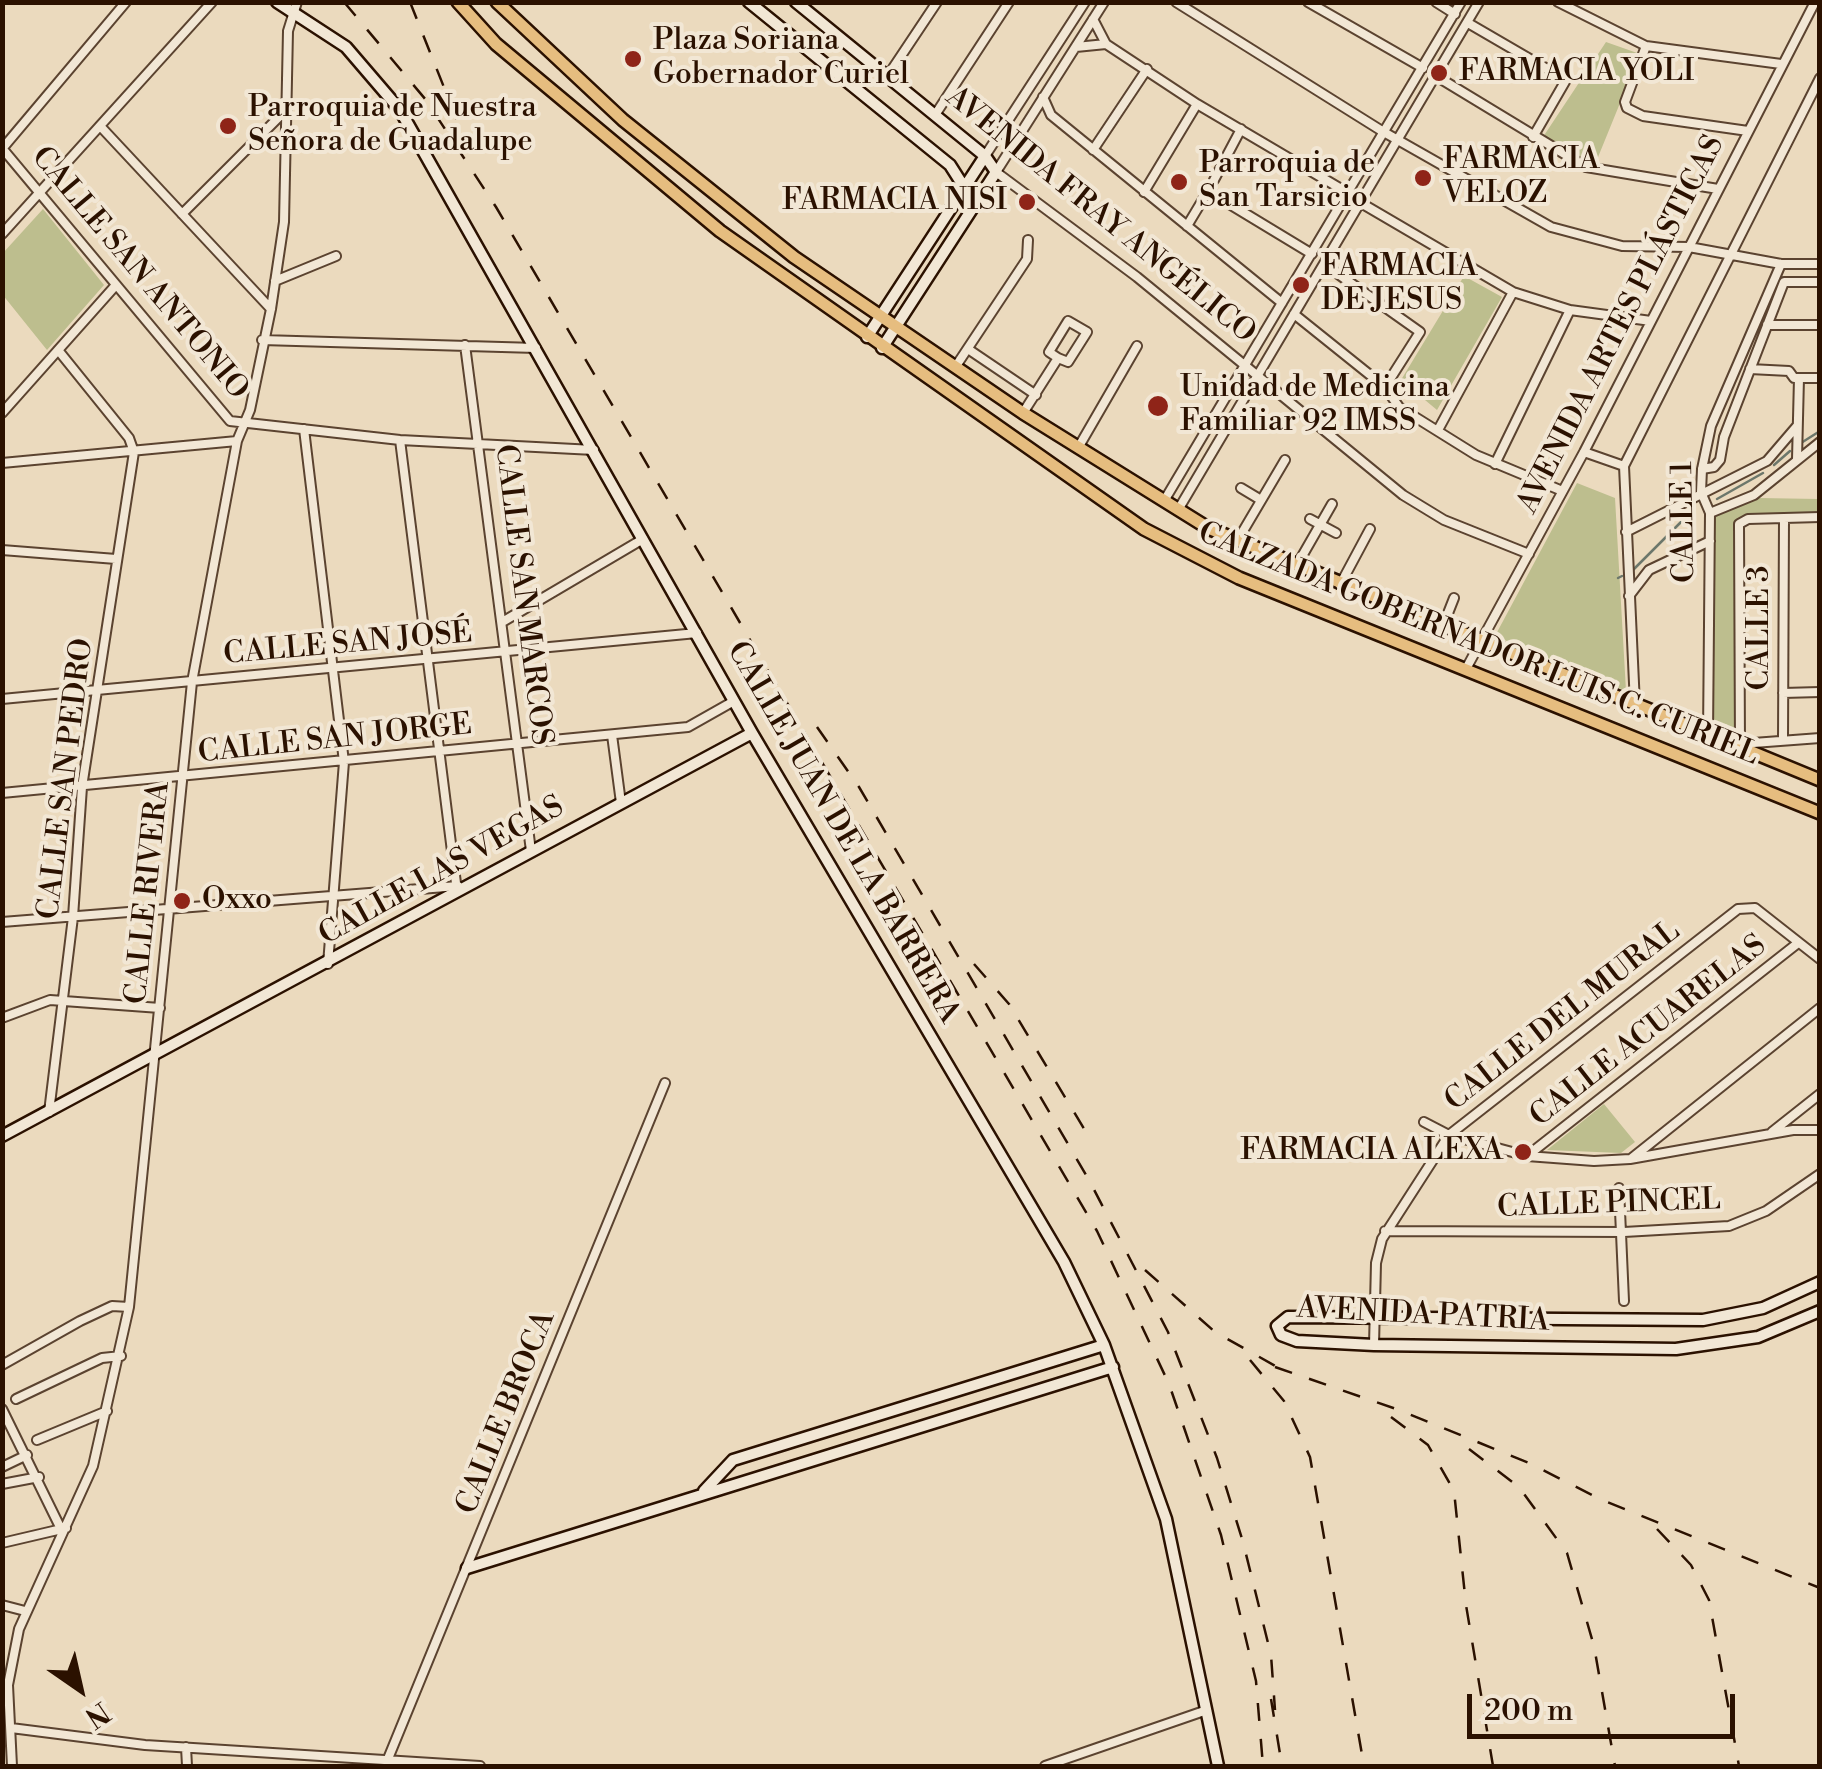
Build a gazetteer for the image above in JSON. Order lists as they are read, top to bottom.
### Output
{
  "streets": {
    "main road": ["CALZADA GOBERNADOR LUIS C. CURIEL"],
    "street": [
      "AVENIDA FRAY ANGÉLICO",
      "CALLE SAN ANTONIO",
      "AVENIDA ARTES PLÁSTICAS",
      "CALLE 1",
      "CALLE SAN MARCOS",
      "CALLE 3",
      "CALLE SAN JOSÉ",
      "CALLE SAN JORGE",
      "CALLE SAN PEDRO",
      "CALLE JUAN DE LA BARRERA",
      "CALLE LAS VEGAS",
      "CALLE RIVERA",
      "CALLE DEL MURAL",
      "CALLE ACUARELAS",
      "CALLE PINCEL",
      "AVENIDA PATRIA",
      "CALLE BROCA"
    ]
  },
  "crossings": [
    ["AVENIDA FRAY ANGÉLICO", "AVENIDA ARTES PLÁSTICAS"],
    ["CALLE SAN ANTONIO", "CALLE RIVERA"],
    ["AVENIDA ARTES PLÁSTICAS", "CALZADA GOBERNADOR LUIS C. CURIEL"],
    ["CALLE 1", "CALLE 3"],
    ["CALLE 1", "CALZADA GOBERNADOR LUIS C. CURIEL"],
    ["CALLE SAN MARCOS", "CALLE SAN JOSÉ"],
    ["CALLE SAN MARCOS", "CALLE SAN JORGE"],
    ["CALLE SAN MARCOS", "CALLE LAS VEGAS"],
    ["CALLE SAN JOSÉ", "CALLE SAN PEDRO"],
    ["CALLE SAN JOSÉ", "CALLE JUAN DE LA BARRERA"],
    ["CALLE SAN JOSÉ", "CALLE RIVERA"],
    ["CALLE SAN JORGE", "CALLE SAN PEDRO"],
    ["CALLE SAN JORGE", "CALLE JUAN DE LA BARRERA"],
    ["CALLE SAN JORGE", "CALLE RIVERA"],
    ["CALLE SAN PEDRO", "CALLE LAS VEGAS"],
    ["CALLE JUAN DE LA BARRERA", "CALLE LAS VEGAS"],
    ["CALLE JUAN DE LA BARRERA", "CALLE RIVERA"],
    ["CALLE LAS VEGAS", "CALLE RIVERA"],
    ["CALLE DEL MURAL", "CALLE ACUARELAS"],
    ["CALLE DEL MURAL", "CALLE PINCEL"],
    ["CALLE DEL MURAL", "AVENIDA PATRIA"]
  ],
  "places": [
    "Plaza Soriana Gobernador Curiel",
    "FARMACIA YOLI",
    "Parroquia de Nuestra Señora de Guadalupe",
    "FARMACIA VELOZ",
    "Parroquia de San Tarsicio",
    "FARMACIA NISI",
    "FARMACIA DE JESUS",
    "Unidad de Medicina Familiar 92 IMSS",
    "Oxxo",
    "FARMACIA ALEXA"
  ],
  "scale_bar": "200 m",
  "north": "bottom right"
}
